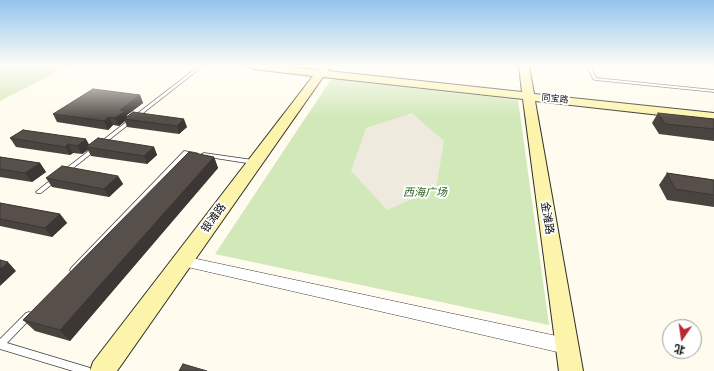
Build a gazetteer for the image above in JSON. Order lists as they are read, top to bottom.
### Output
{
  "streets": {
    "street": ["同宝路", "银滩路", "金滩路"]
  },
  "crossings": [
    ["同宝路", "金滩路"]
  ],
  "parks": ["西海广场"],
  "north": "bottom"
}
